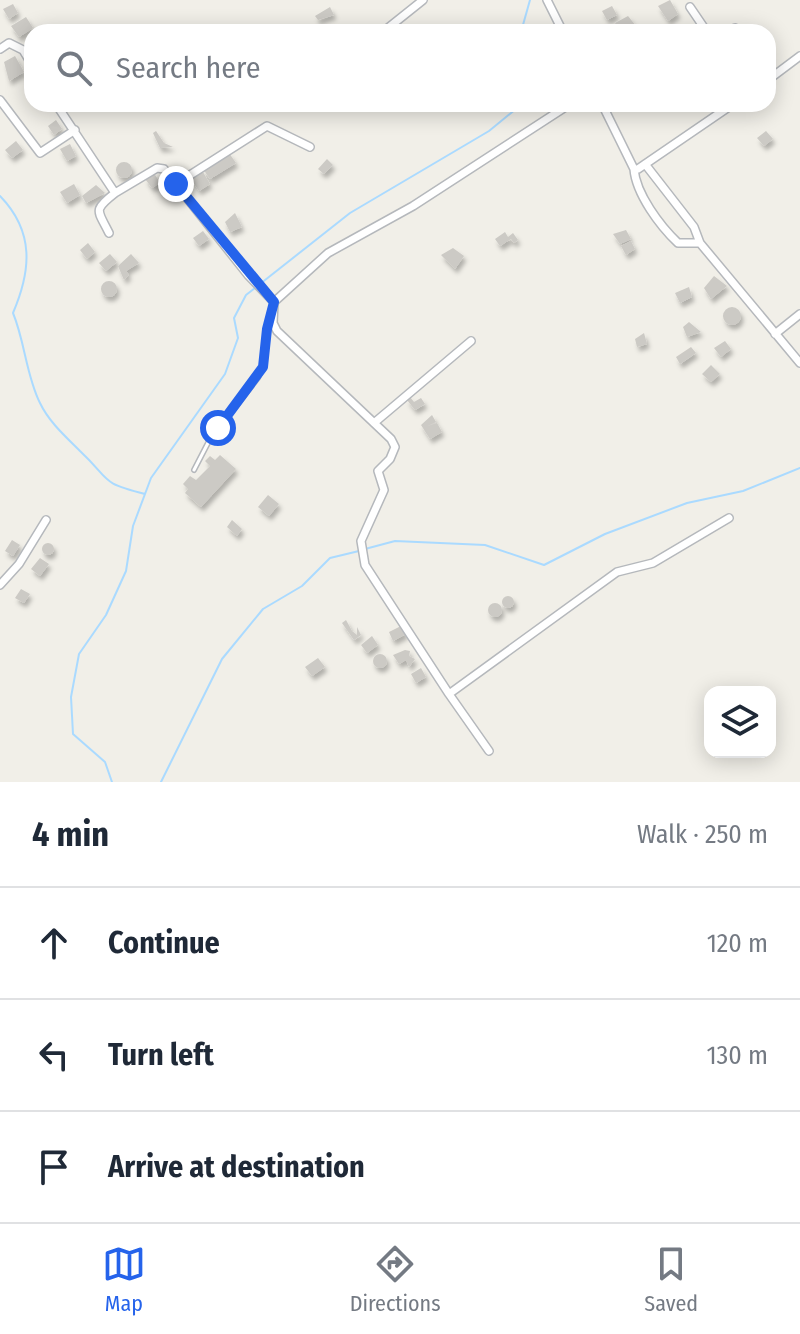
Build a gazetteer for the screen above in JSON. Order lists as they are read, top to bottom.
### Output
{
  "page": {
    "search": "Search here",
    "heading": ["4 min", "Walk · 250 m"],
    "list": [
      ["Continue", "120 m"],
      ["Turn left", "130 m"],
      "Arrive at destination"
    ],
    "nav": ["Map", "Directions", "Saved"]
  }
}
